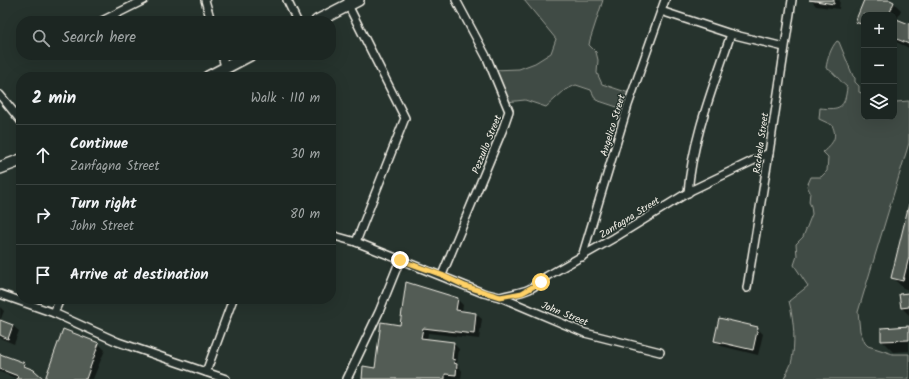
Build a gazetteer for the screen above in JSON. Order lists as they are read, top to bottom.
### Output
{
  "streets": {
    "street": [
      "Angelico Street",
      "Rachela Street",
      "Pezzullo Street",
      "Zanfagna Street",
      "John Street"
    ]
  },
  "crossings": [
    ["Angelico Street", "Zanfagna Street"],
    ["Rachela Street", "Zanfagna Street"],
    ["Pezzullo Street", "John Street"],
    ["Zanfagna Street", "John Street"]
  ],
  "page": {
    "map_buttons": ["+", "−"],
    "search": "Search here",
    "heading": ["2 min", "Walk · 110 m"],
    "list": [
      ["Continue", "Zanfagna Street", "30 m"],
      ["Turn right", "John Street", "80 m"],
      "Arrive at destination"
    ]
  }
}
